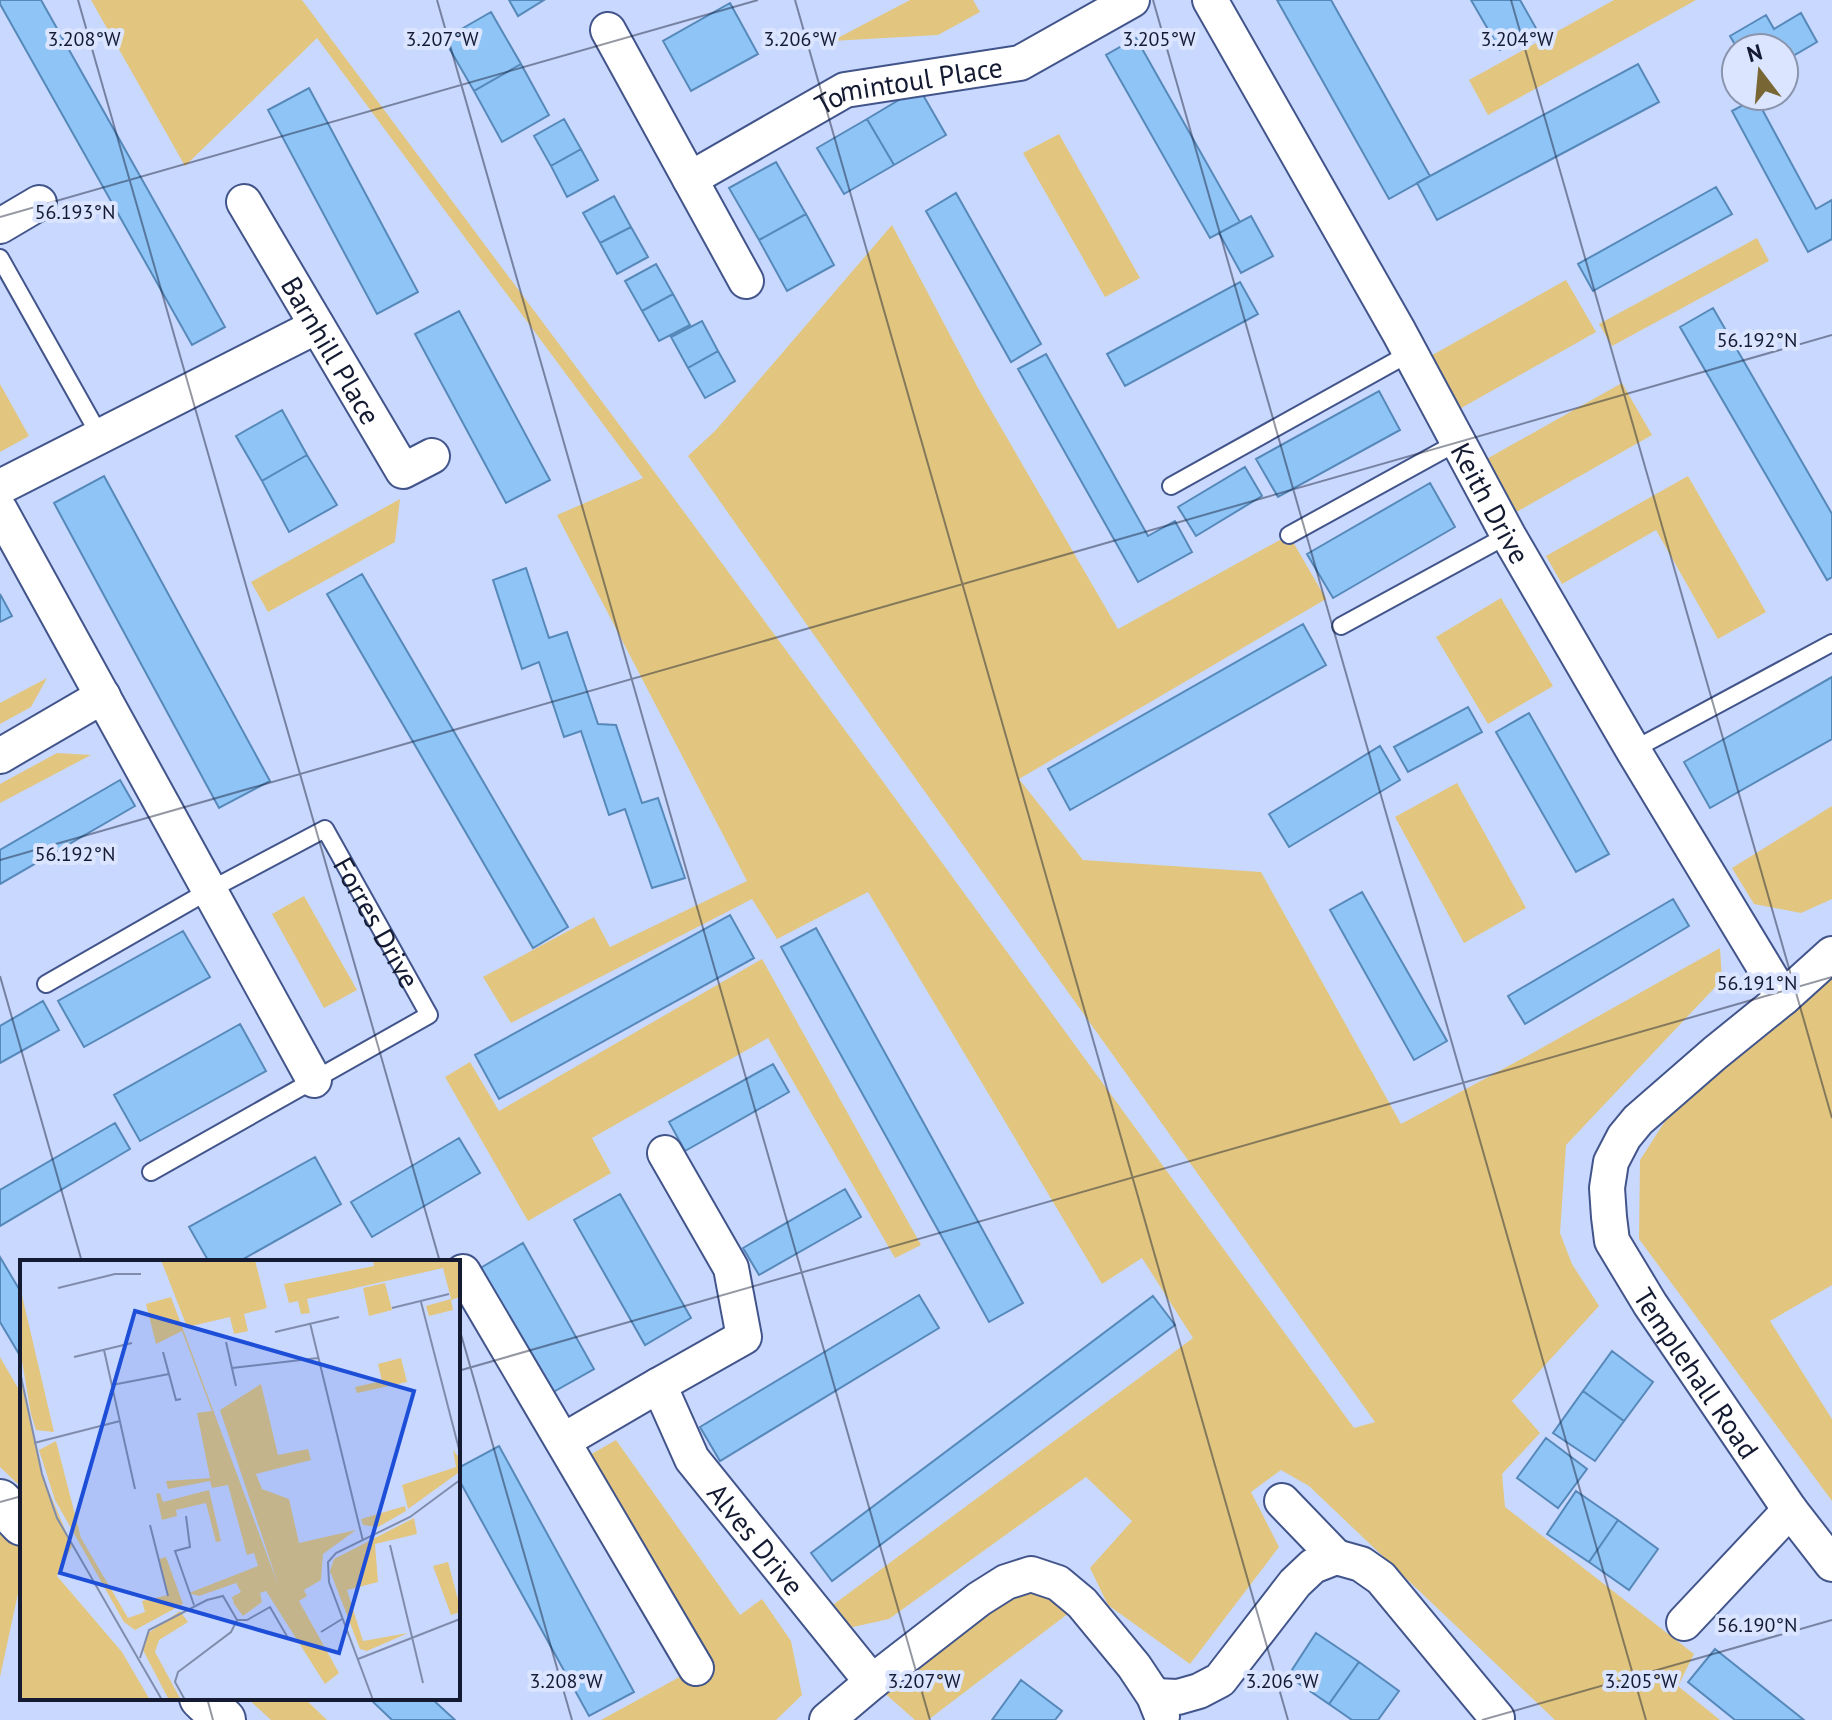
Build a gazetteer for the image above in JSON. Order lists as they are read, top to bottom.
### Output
{
  "streets": {
    "street": [
      "Tomintoul Place",
      "Barnhill Place",
      "Keith Drive",
      "Templehall Road",
      "Alves Drive"
    ],
    "lane": ["Forres Drive"]
  },
  "crossings": [
    ["Keith Drive", "Templehall Road"]
  ],
  "north": "top",
  "coordinates": [
    "3.208°W",
    "3.207°W",
    "3.206°W",
    "3.205°W",
    "3.204°W",
    "56.193°N",
    "56.192°N",
    "56.191°N",
    "56.190°N"
  ]
}
